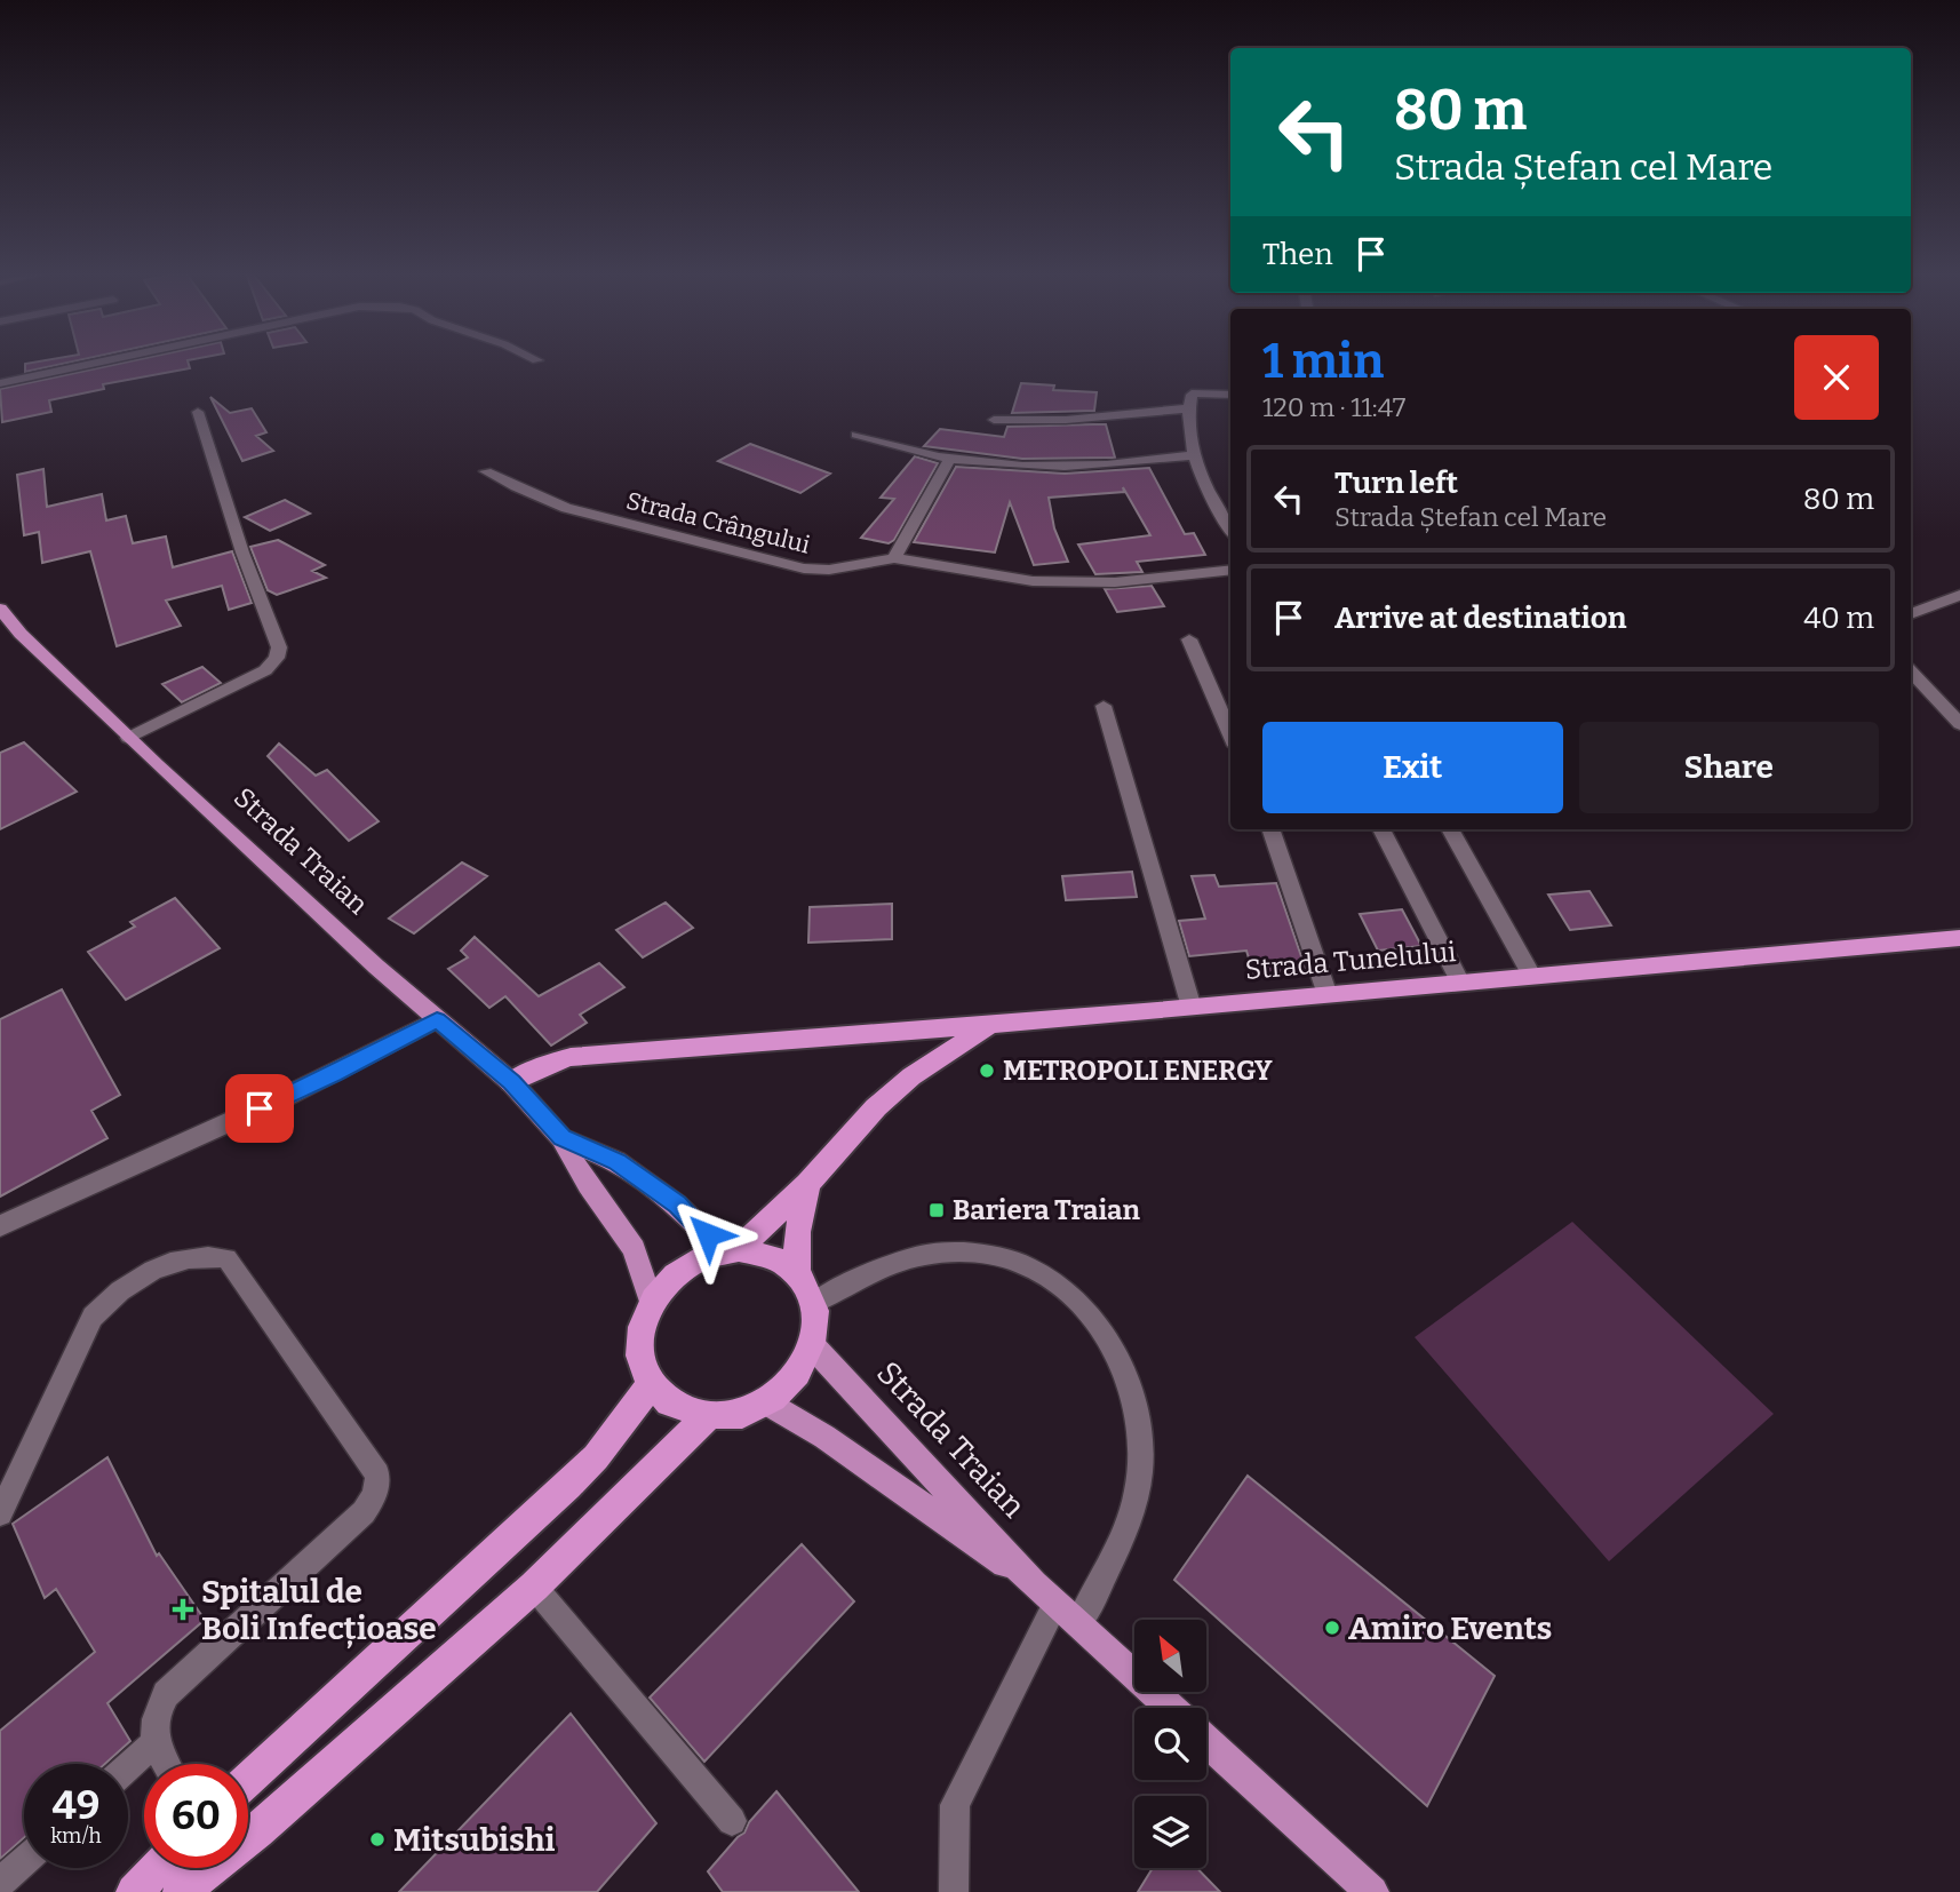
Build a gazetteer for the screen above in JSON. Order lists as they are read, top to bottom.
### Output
{
  "streets": {
    "highway": ["Strada Tunelului"],
    "main road": ["Strada Traian"],
    "street": ["Strada Crângului"]
  },
  "crossings": [
    ["Strada Traian", "Strada Tunelului"]
  ],
  "places": {
    "other": ["METROPOLI ENERGY", "Amiro Events", "Mitsubishi"],
    "transit": ["Bariera Traian"],
    "health": ["Spitalul de Boli Infecțioase"]
  },
  "north": "top left",
  "page": {
    "turn": ["80 m", "Strada Ștefan cel Mare"],
    "then": "Then",
    "heading": ["1 min", "120 m · 11:47"],
    "list": [
      {
        "name": "Turn left",
        "note": "Strada Ștefan cel Mare",
        "value": "80 m"
      },
      {
        "name": "Arrive at destination",
        "value": "40 m"
      }
    ],
    "buttons": ["Exit", "Share"],
    "speed": "49 km/h",
    "limit": "60"
  }
}
